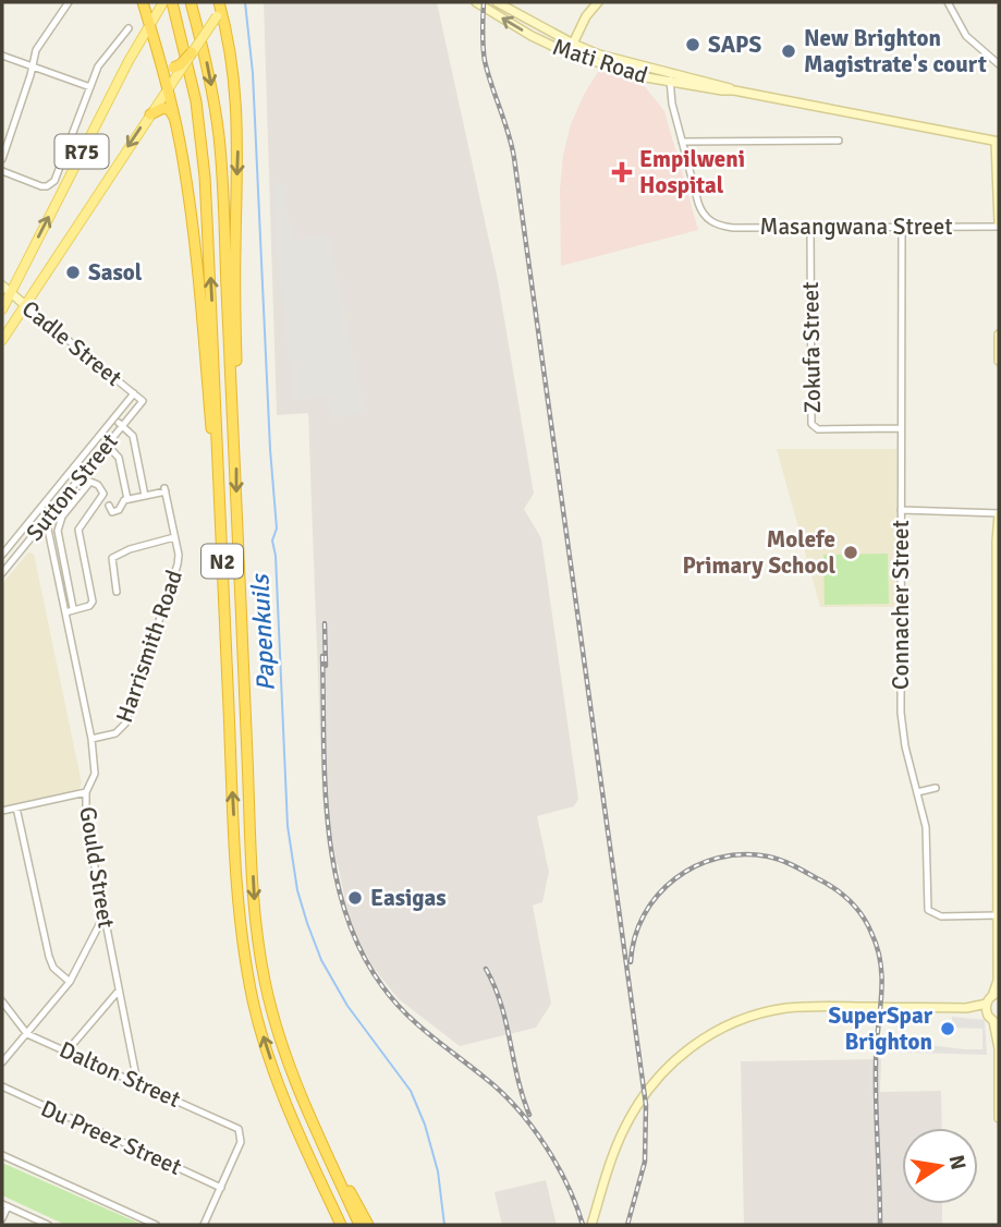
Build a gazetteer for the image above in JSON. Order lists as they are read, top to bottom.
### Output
{
  "streets": {
    "highway": ["N2"],
    "main road": ["R75"],
    "street": [
      "Mati Road",
      "Masangwana Street",
      "Cadle Street",
      "Zokufa Street",
      "Sutton Street",
      "Connacher Street",
      "Harrismith Road",
      "Gould Street",
      "Dalton Street",
      "Du Preez Street"
    ]
  },
  "crossings": [
    ["R75", "Cadle Street"],
    ["Masangwana Street", "Zokufa Street"],
    ["Masangwana Street", "Connacher Street"],
    ["Cadle Street", "Sutton Street"],
    ["Zokufa Street", "Connacher Street"],
    ["Sutton Street", "Gould Street"],
    ["Harrismith Road", "Gould Street"],
    ["Gould Street", "Dalton Street"],
    ["Dalton Street", "Du Preez Street"]
  ],
  "water": ["Papenkuils"],
  "places": {
    "other": [
      "SAPS",
      "New Brighton Magistrate's court",
      "Sasol",
      "Molefe Primary School",
      "Easigas",
      "SuperSpar Brighton"
    ],
    "health": ["Empilweni Hospital"]
  },
  "north": "right"
}
